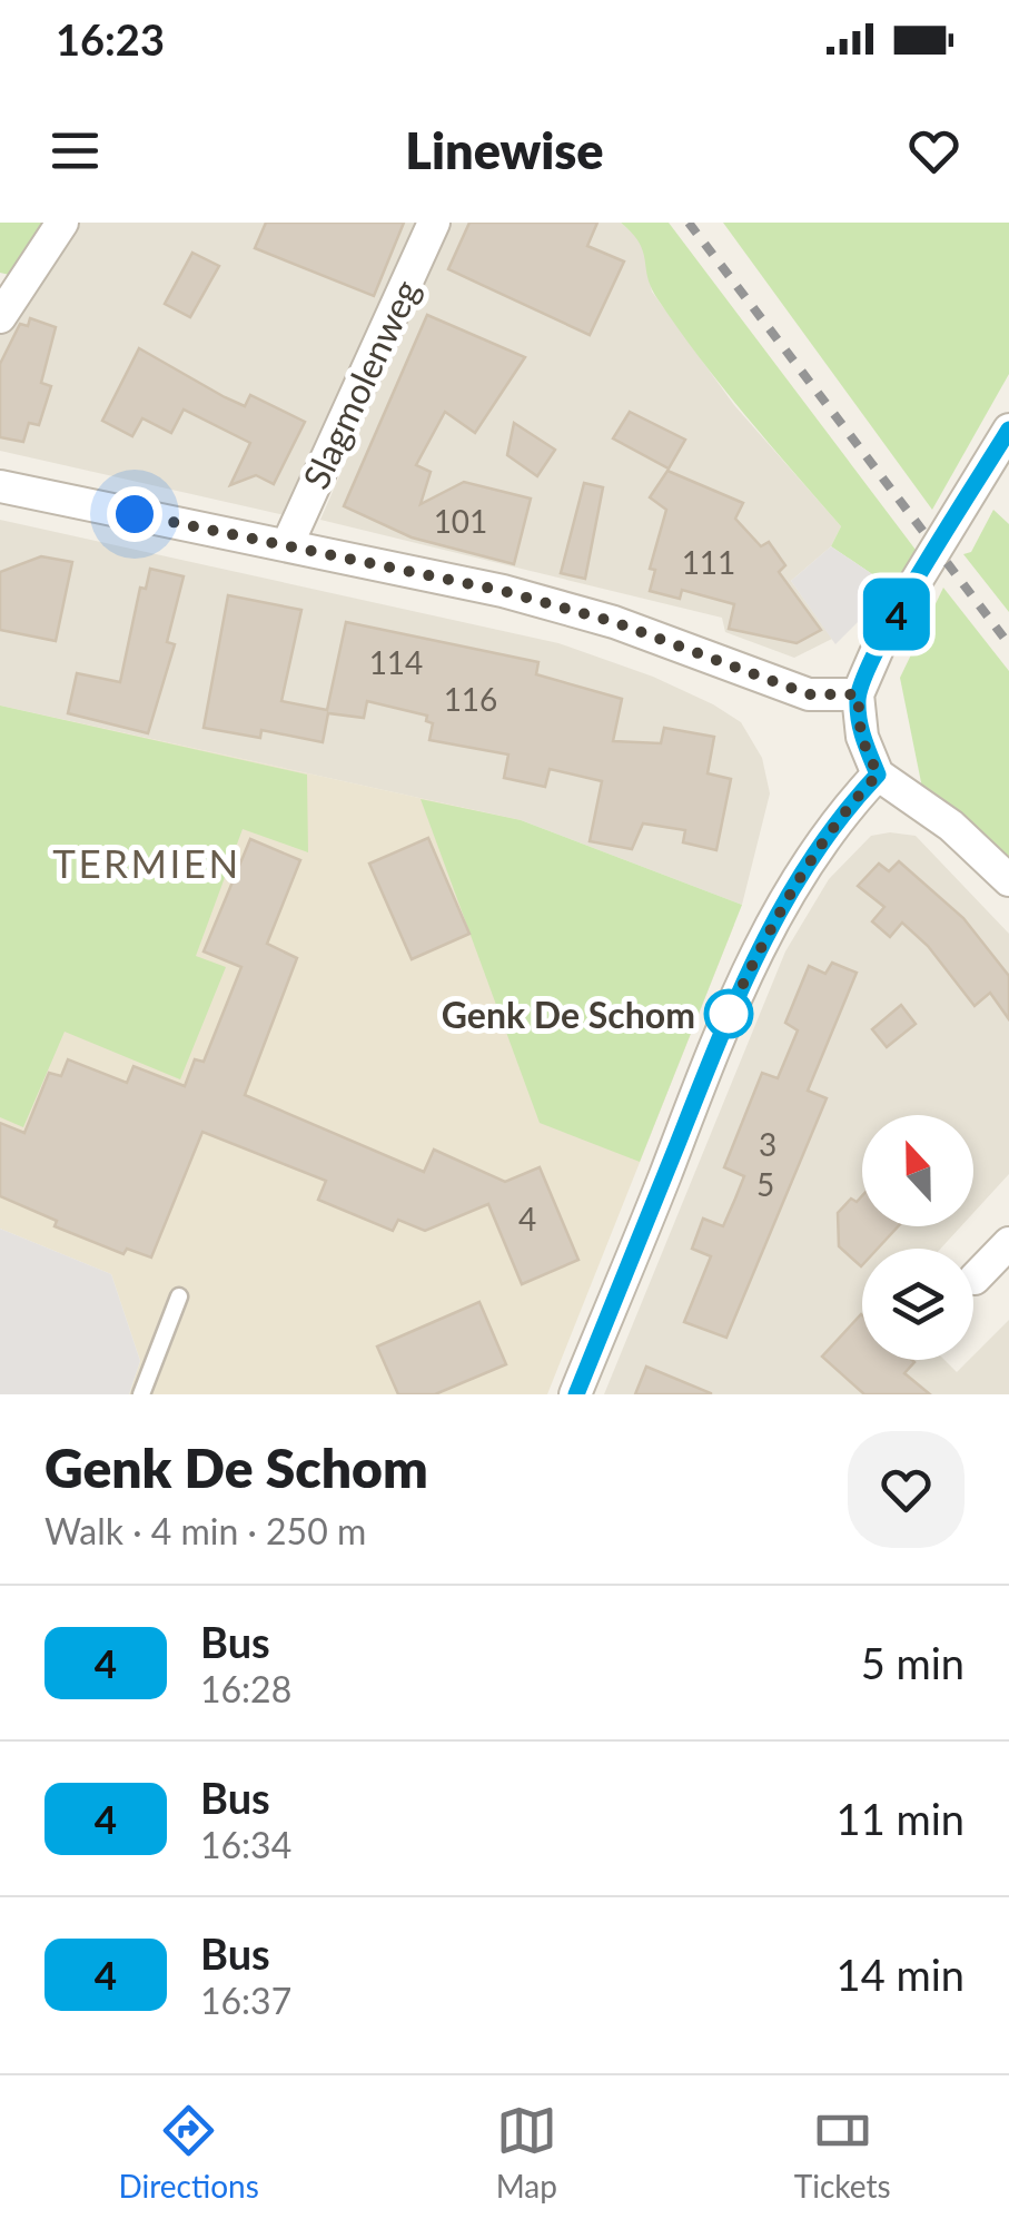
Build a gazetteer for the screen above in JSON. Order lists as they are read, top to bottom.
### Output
{
  "streets": {
    "street": ["Slagmolenweg"]
  },
  "districts": ["TERMIEN"],
  "places": ["Genk De Schom"],
  "lines": ["bus line 4"],
  "house_numbers": [
    "101",
    "111",
    "114",
    "116",
    "3",
    "5",
    "4"
  ],
  "north": "top",
  "page": {
    "status": "16:23",
    "header": "Linewise",
    "on_map": "4",
    "heading": ["Genk De Schom", "Walk · 4 min · 250 m"],
    "list": [
      {
        "mark": "4",
        "name": "Bus",
        "note": "16:28",
        "value": "5 min"
      },
      {
        "mark": "4",
        "name": "Bus",
        "note": "16:34",
        "value": "11 min"
      },
      {
        "mark": "4",
        "name": "Bus",
        "note": "16:37",
        "value": "14 min"
      }
    ],
    "tabs": ["Directions", "Map", "Tickets"]
  }
}
